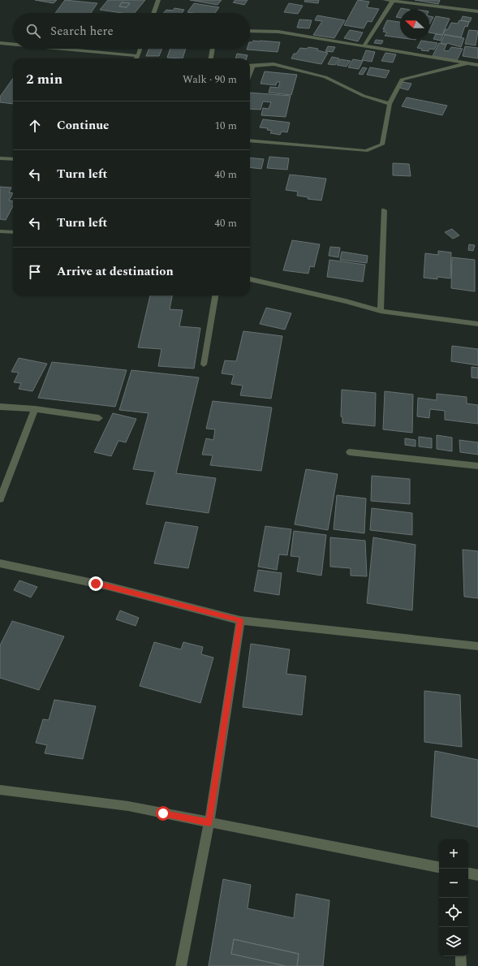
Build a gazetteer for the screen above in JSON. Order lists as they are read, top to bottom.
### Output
{
  "north": "left",
  "page": {
    "search": "Search here",
    "heading": ["2 min", "Walk · 90 m"],
    "list": [
      ["Continue", "10 m"],
      ["Turn left", "40 m"],
      ["Turn left", "40 m"],
      "Arrive at destination"
    ],
    "map_buttons": ["+", "−"]
  }
}
